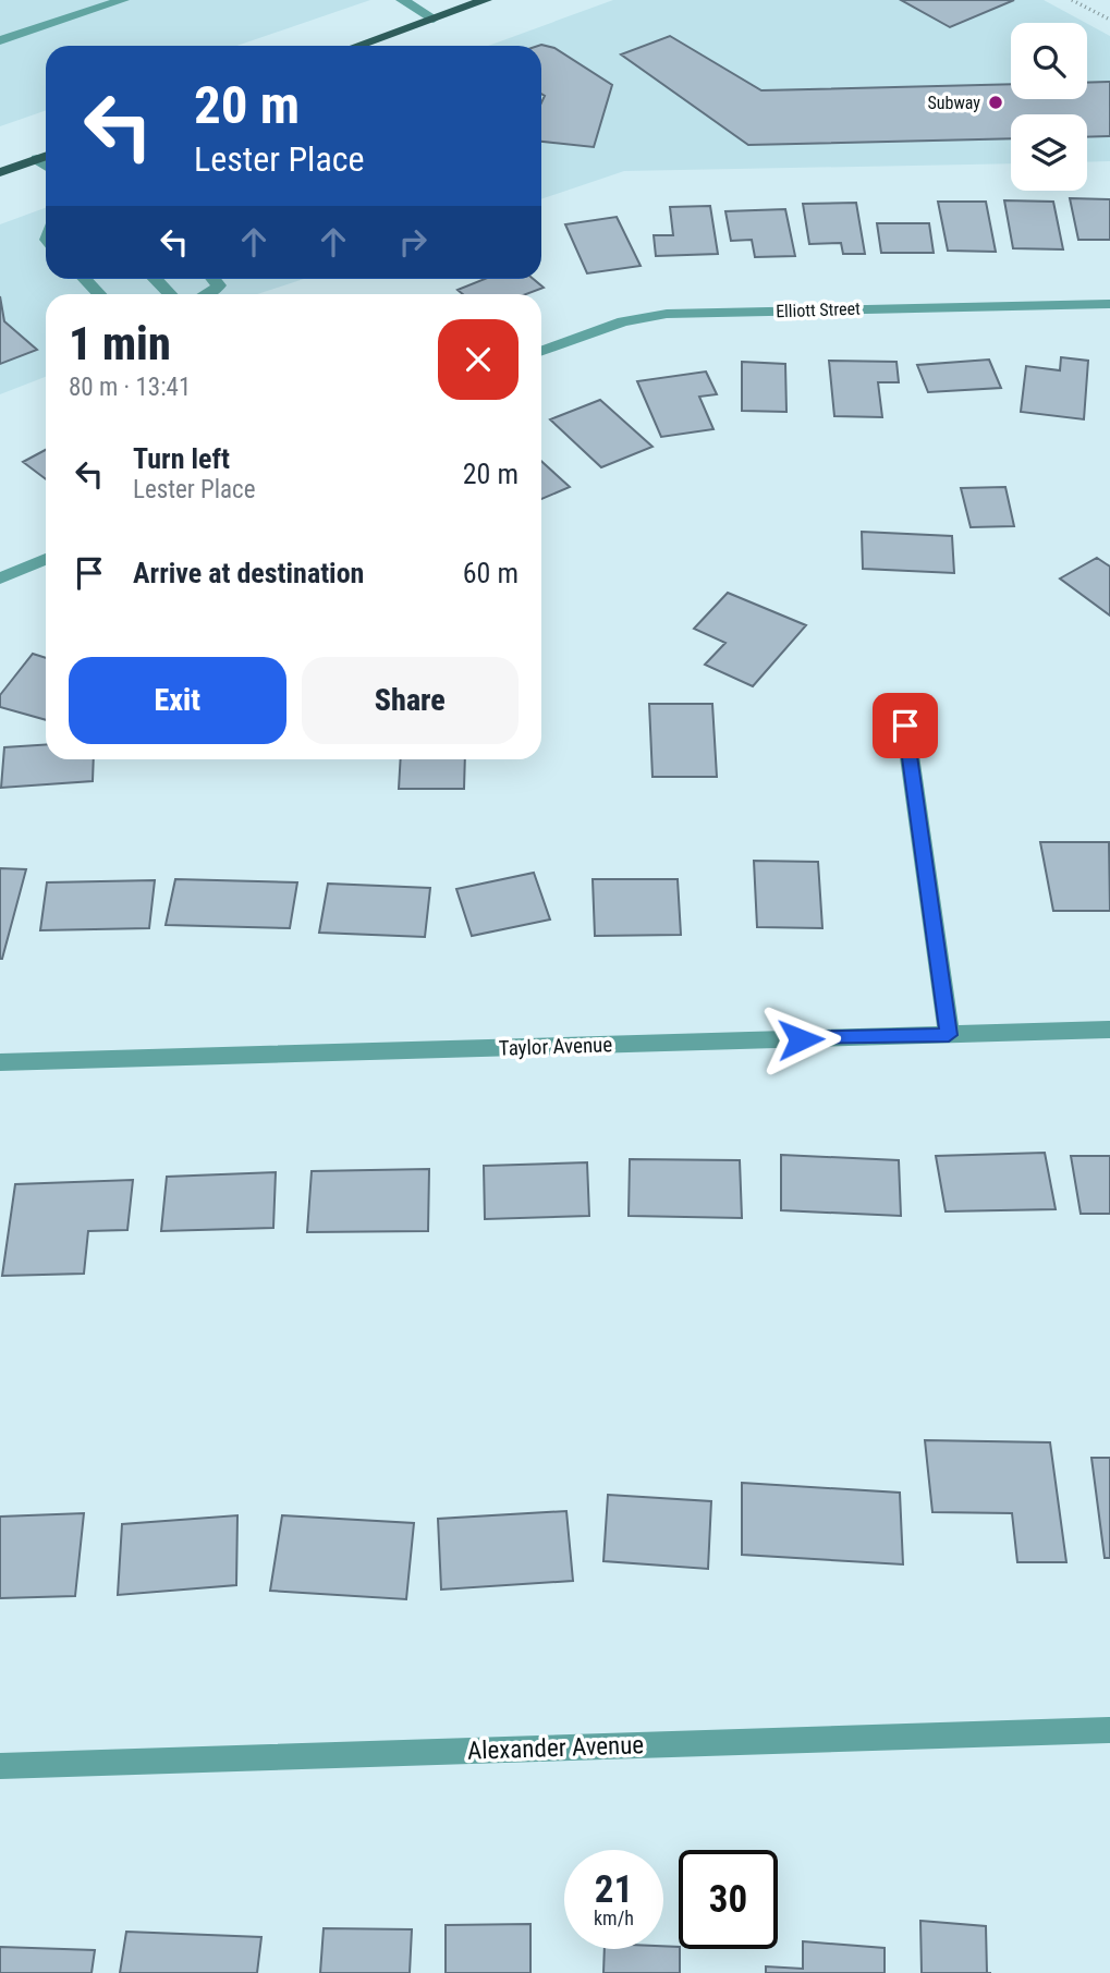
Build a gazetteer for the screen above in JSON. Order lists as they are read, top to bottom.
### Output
{
  "streets": {
    "street": ["Elliott Street", "Taylor Avenue", "Alexander Avenue"]
  },
  "places": ["Subway"],
  "page": {
    "turn": ["20 m", "Lester Place"],
    "heading": ["1 min", "80 m · 13:41"],
    "list": [
      {
        "name": "Turn left",
        "note": "Lester Place",
        "value": "20 m"
      },
      {
        "name": "Arrive at destination",
        "value": "60 m"
      }
    ],
    "buttons": ["Exit", "Share"],
    "speed": "21 km/h",
    "limit": "30"
  }
}
